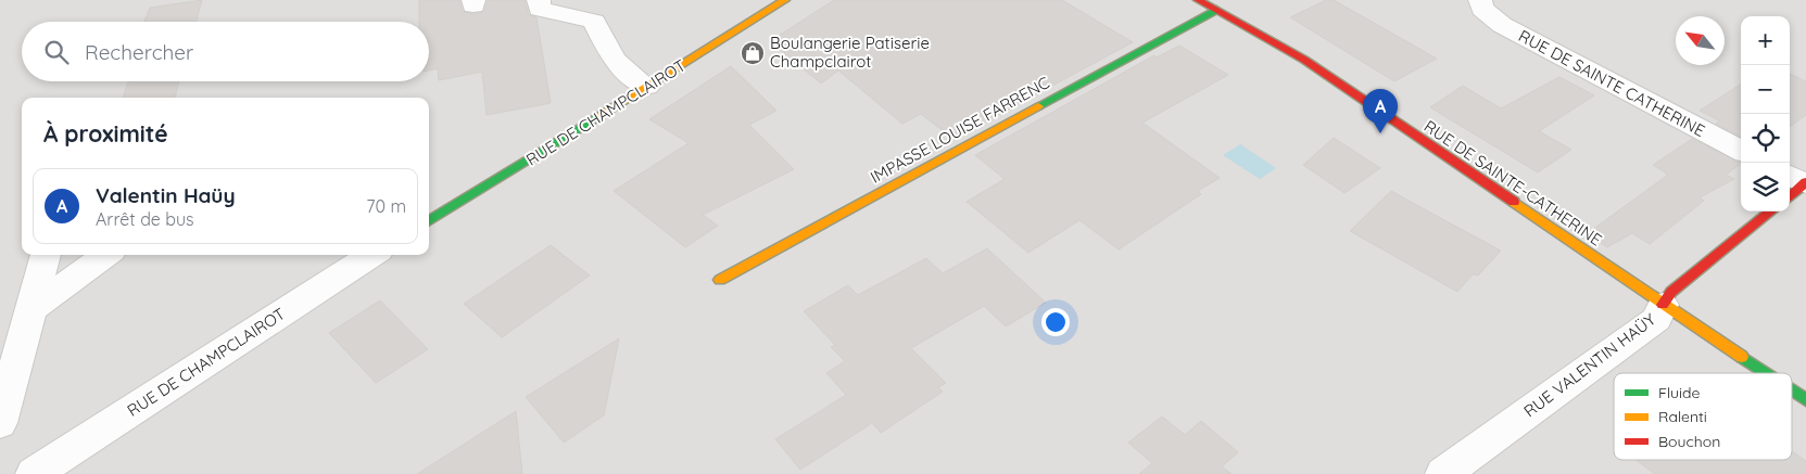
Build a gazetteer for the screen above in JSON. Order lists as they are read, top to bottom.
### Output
{
  "streets": {
    "street": [
      "RUE DE SAINTE CATHERINE",
      "RUE DE CHAMPCLAIROT",
      "IMPASSE LOUISE FARRENC",
      "RUE DE SAINTE-CATHERINE",
      "RUE VALENTIN HAÜY"
    ]
  },
  "crossings": [
    ["IMPASSE LOUISE FARRENC", "RUE DE SAINTE-CATHERINE"],
    ["RUE DE SAINTE-CATHERINE", "RUE VALENTIN HAÜY"]
  ],
  "places": {
    "shop": ["Boulangerie Patiserie Champclairot"]
  },
  "legend": ["Fluide", "Ralenti", "Bouchon"],
  "north": "top left",
  "page": {
    "map_buttons": ["+", "−"],
    "search": "Rechercher",
    "pins": "A",
    "heading": "À proximité",
    "list": [
      {
        "mark": "A",
        "name": "Valentin Haüy",
        "note": "Arrêt de bus",
        "value": "70 m"
      }
    ]
  }
}
